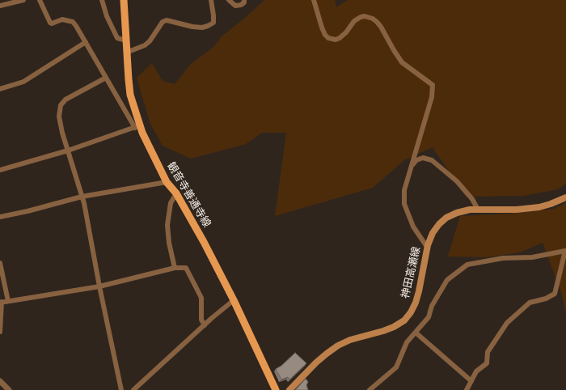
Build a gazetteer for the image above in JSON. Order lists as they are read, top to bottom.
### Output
{
  "streets": {
    "main road": ["観音寺善通寺線", "神田高瀬線"]
  }
}
